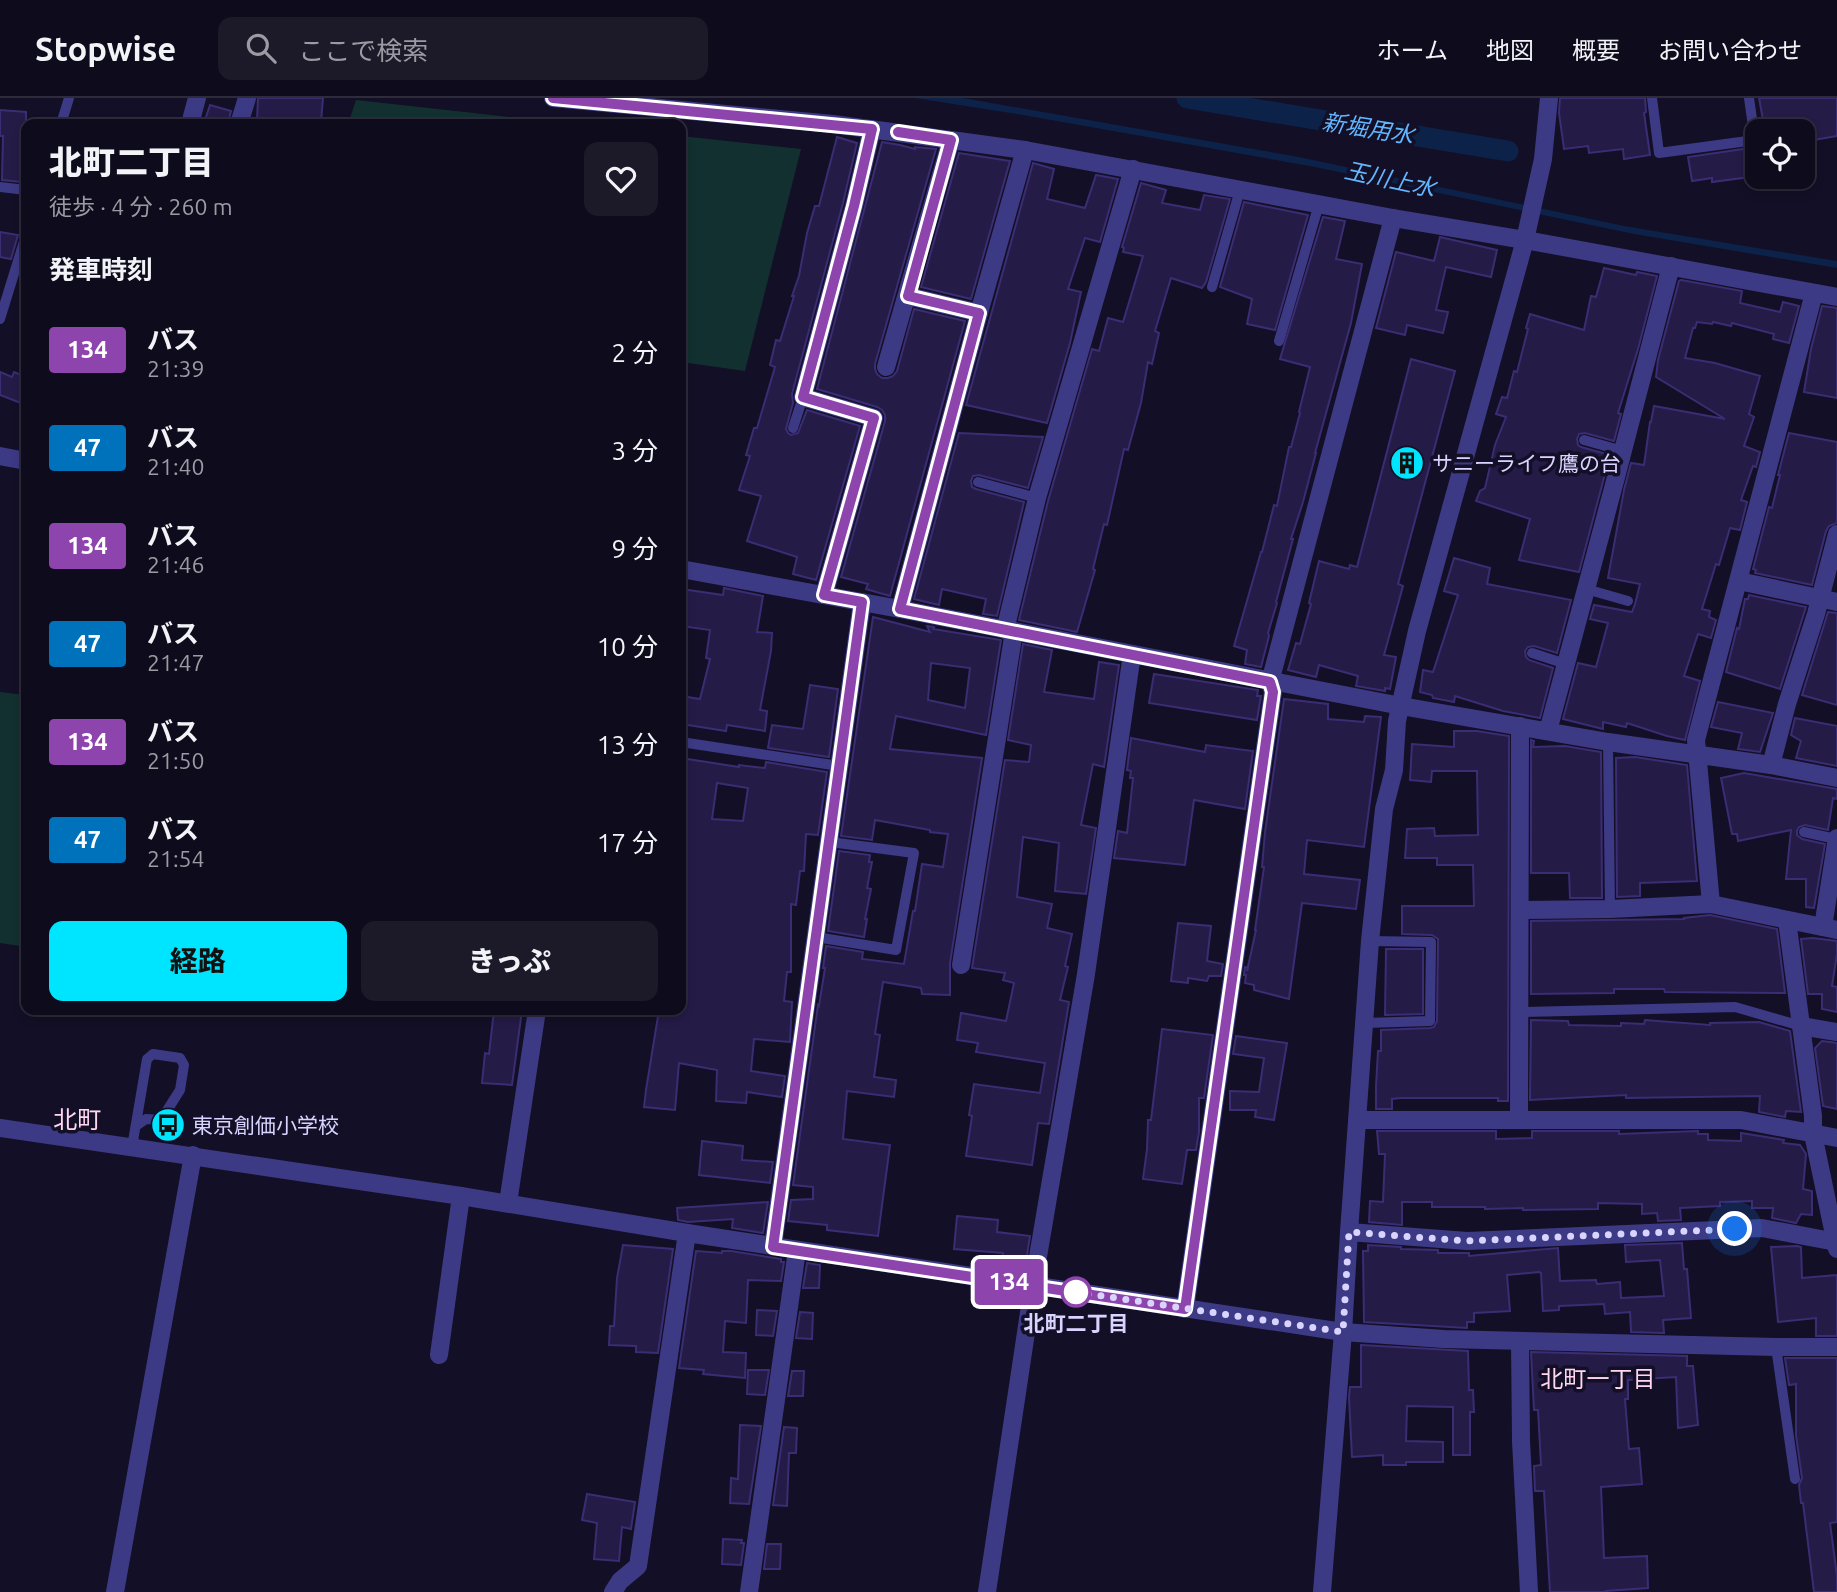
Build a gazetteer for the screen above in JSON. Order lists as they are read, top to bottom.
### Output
{
  "districts": ["北町", "北町一丁目"],
  "water": ["新堀用水", "玉川上水"],
  "places": {
    "building": ["サニーライフ鷹の台"],
    "bus stop": ["東京創価小学校"],
    "other": ["北町二丁目"]
  },
  "lines": ["bus line 134"],
  "page": {
    "header": "Stopwise",
    "search": "ここで検索",
    "nav": [
      "ホーム",
      "地図",
      "概要",
      "お問い合わせ"
    ],
    "on_map": "134",
    "heading": [
      ["北町二丁目", "徒歩 · 4 分 · 260 m"],
      "発車時刻"
    ],
    "list": [
      {
        "mark": "134",
        "name": "バス",
        "note": "21:39",
        "value": "2 分"
      },
      {
        "mark": "47",
        "name": "バス",
        "note": "21:40",
        "value": "3 分"
      },
      {
        "mark": "134",
        "name": "バス",
        "note": "21:46",
        "value": "9 分"
      },
      {
        "mark": "47",
        "name": "バス",
        "note": "21:47",
        "value": "10 分"
      },
      {
        "mark": "134",
        "name": "バス",
        "note": "21:50",
        "value": "13 分"
      },
      {
        "mark": "47",
        "name": "バス",
        "note": "21:54",
        "value": "17 分"
      }
    ],
    "buttons": ["経路", "きっぷ"]
  }
}
